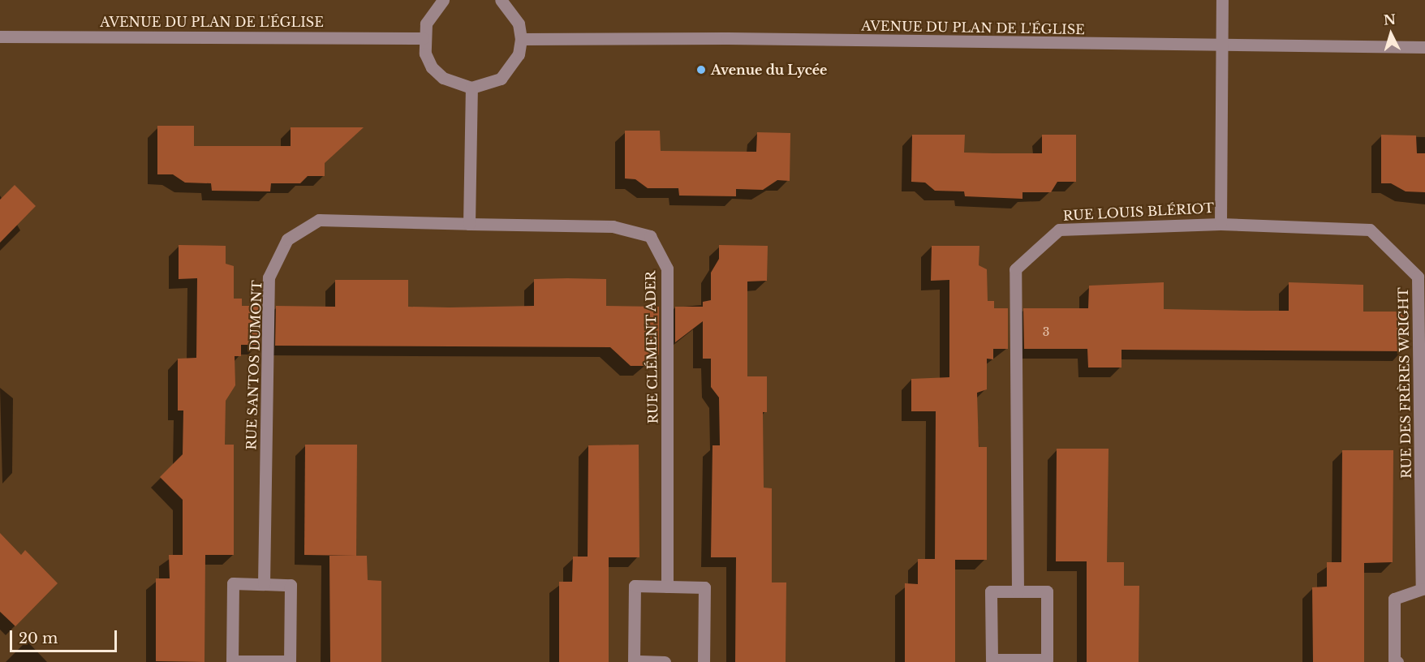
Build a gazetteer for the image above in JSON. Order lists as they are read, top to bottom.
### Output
{
  "streets": {
    "street": [
      "AVENUE DU PLAN DE L'ÉGLISE",
      "RUE LOUIS BLÉRIOT",
      "RUE CLÉMENT ADER",
      "RUE SANTOS DUMONT",
      "RUE DES FRÈRES WRIGHT"
    ]
  },
  "crossings": [
    ["AVENUE DU PLAN DE L'ÉGLISE", "RUE LOUIS BLÉRIOT"],
    ["RUE LOUIS BLÉRIOT", "RUE DES FRÈRES WRIGHT"],
    ["RUE CLÉMENT ADER", "RUE SANTOS DUMONT"]
  ],
  "places": ["Avenue du Lycée"],
  "house_numbers": ["3"],
  "scale_bar": "20 m",
  "north": "top"
}
